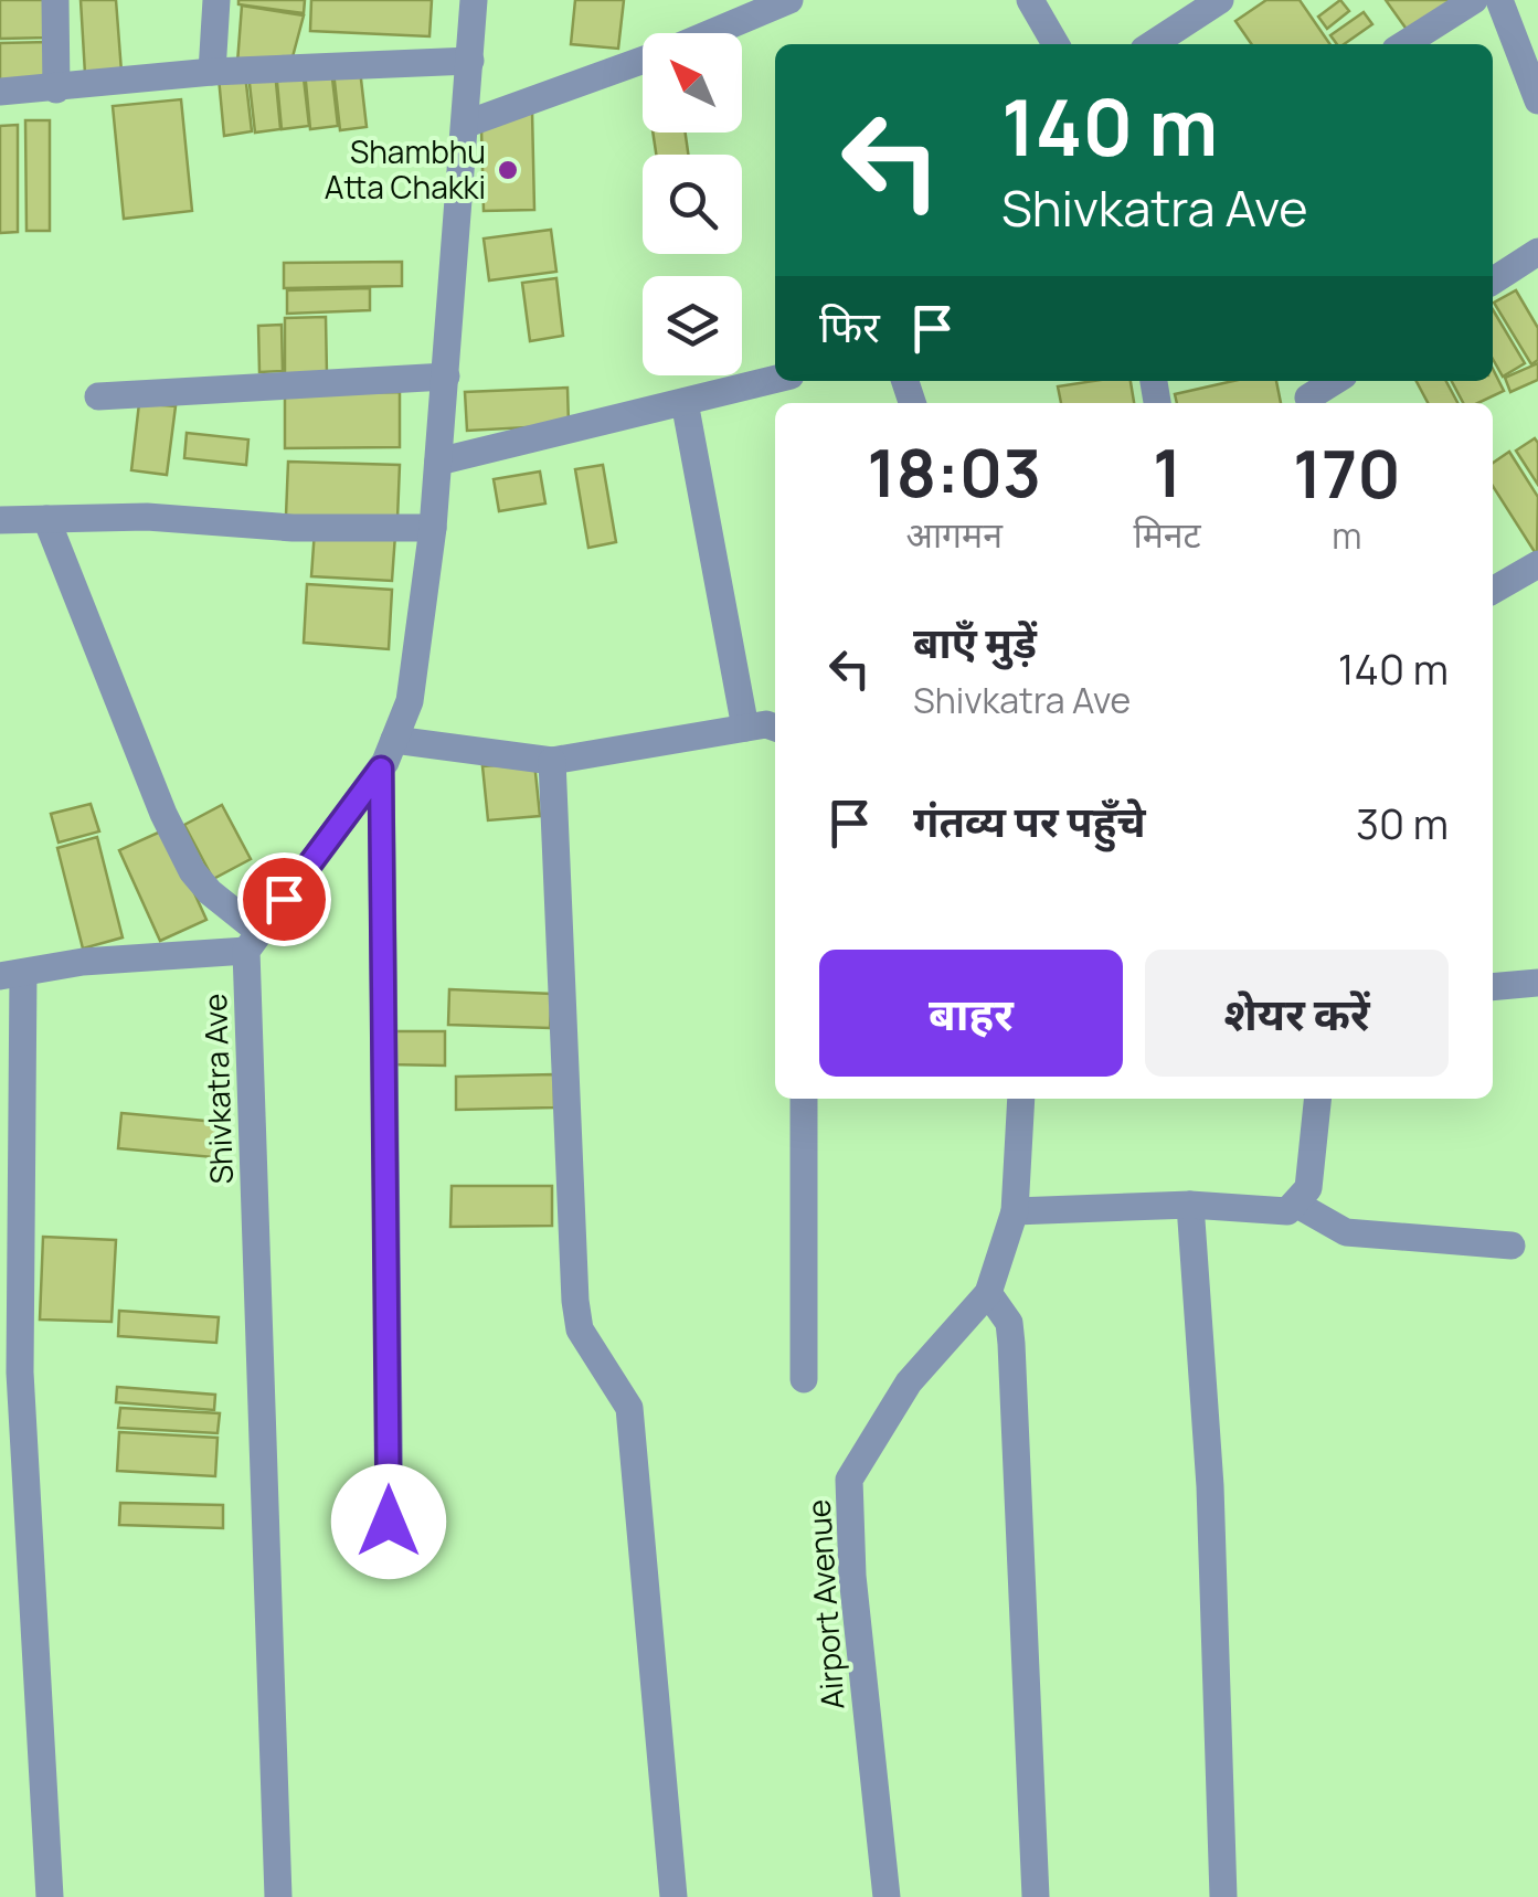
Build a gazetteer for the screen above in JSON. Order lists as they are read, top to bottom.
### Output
{
  "streets": {
    "street": ["Shivkatra Ave", "Airport Avenue"]
  },
  "places": ["Shambhu Atta Chakki"],
  "north": "top left",
  "page": {
    "turn": ["140 m", "Shivkatra Ave"],
    "then": "फिर",
    "eta": [
      "18:03",
      "आगमन",
      "1",
      "मिनट",
      "170",
      "m"
    ],
    "list": [
      {
        "name": "बाएँ मुड़ें",
        "note": "Shivkatra Ave",
        "value": "140 m"
      },
      {
        "name": "गंतव्य पर पहुँचे",
        "value": "30 m"
      }
    ],
    "buttons": ["बाहर", "शेयर करें"]
  }
}
